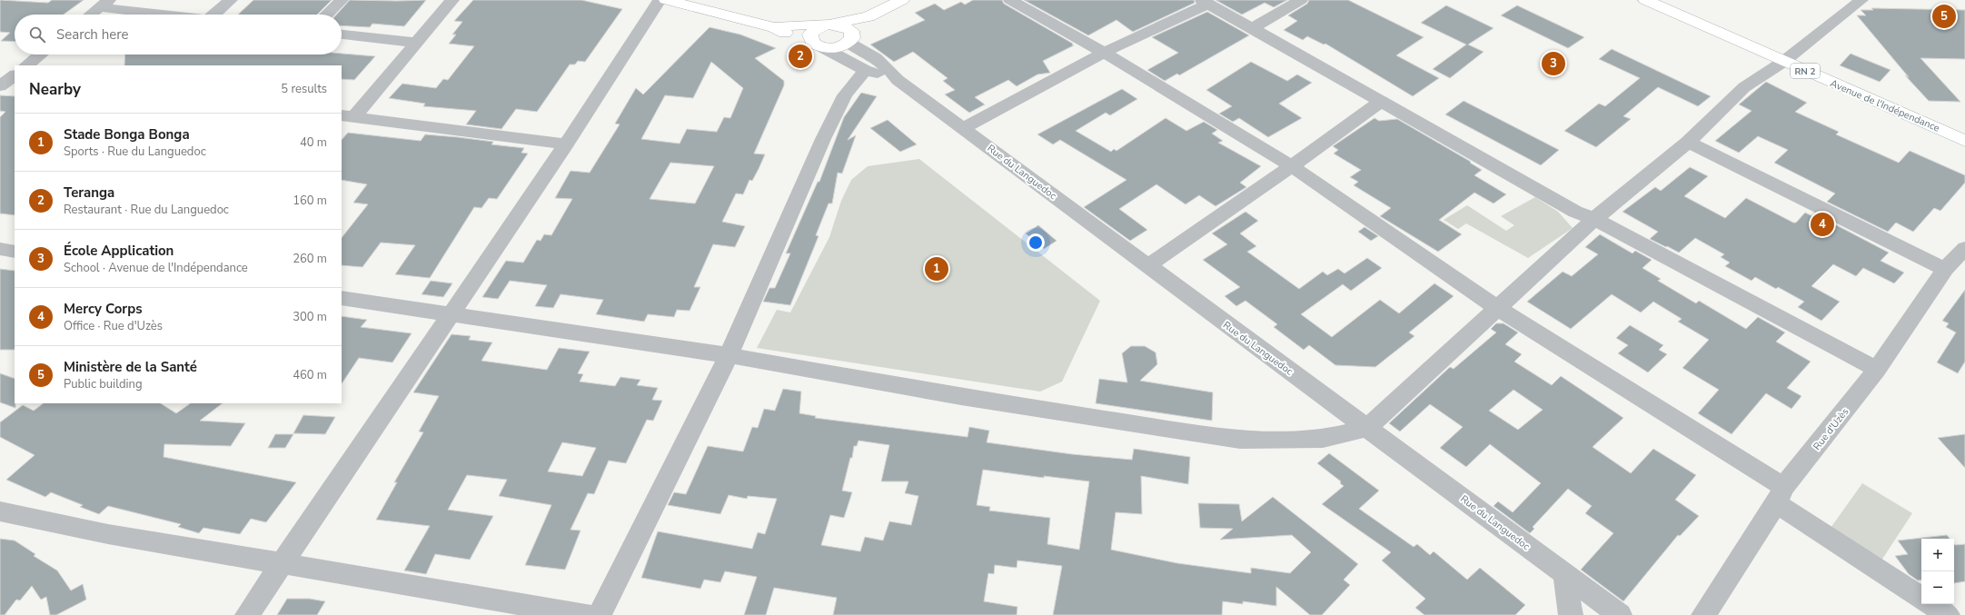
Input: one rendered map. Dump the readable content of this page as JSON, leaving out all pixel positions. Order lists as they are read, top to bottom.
{
  "streets": {
    "main road": ["RN 2", "Avenue de l'Indépendance"],
    "street": ["Rue du Languedoc", "Rue d'Uzès"]
  },
  "page": {
    "pins": [
      "5",
      "2",
      "3",
      "4",
      "1"
    ],
    "search": "Search here",
    "heading": ["Nearby", "5 results"],
    "list": [
      {
        "mark": "1",
        "name": "Stade Bonga Bonga",
        "note": "Sports · Rue du Languedoc",
        "value": "40 m"
      },
      {
        "mark": "2",
        "name": "Teranga",
        "note": "Restaurant · Rue du Languedoc",
        "value": "160 m"
      },
      {
        "mark": "3",
        "name": "École Application",
        "note": "School · Avenue de l'Indépendance",
        "value": "260 m"
      },
      {
        "mark": "4",
        "name": "Mercy Corps",
        "note": "Office · Rue d'Uzès",
        "value": "300 m"
      },
      {
        "mark": "5",
        "name": "Ministère de la Santé",
        "note": "Public building",
        "value": "460 m"
      }
    ],
    "map_buttons": ["+", "−"]
  }
}
